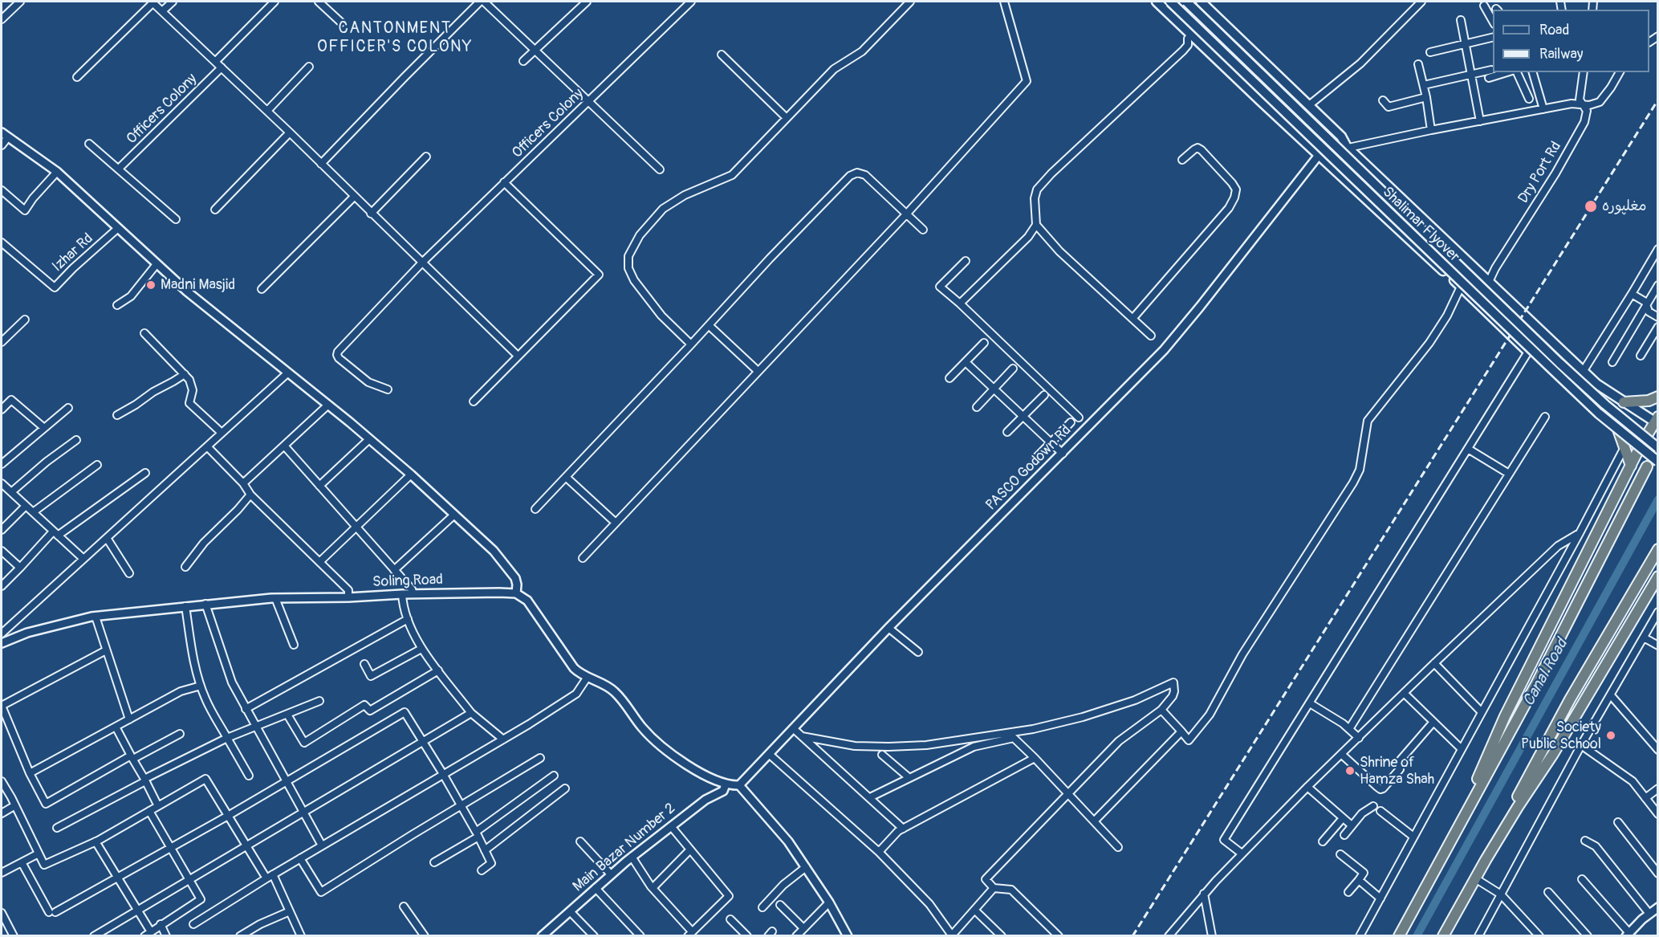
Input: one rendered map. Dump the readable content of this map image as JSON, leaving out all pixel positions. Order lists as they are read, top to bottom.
{
  "streets": {
    "main road": ["Shalimar Flyover"],
    "street": [
      "Officers Colony",
      "Dry Port Rd",
      "Izhar Rd",
      "PASCO Godown Rd",
      "Soling Road",
      "Main Bazar Number 2"
    ]
  },
  "districts": ["CANTONMENT OFFICER'S COLONY"],
  "water": ["Canal Road"],
  "places": [
    "مغلپورہ",
    "Madni Masjid",
    "Society Public School",
    "Shrine of Hamza Shah"
  ],
  "legend": ["Road", "Railway"]
}
